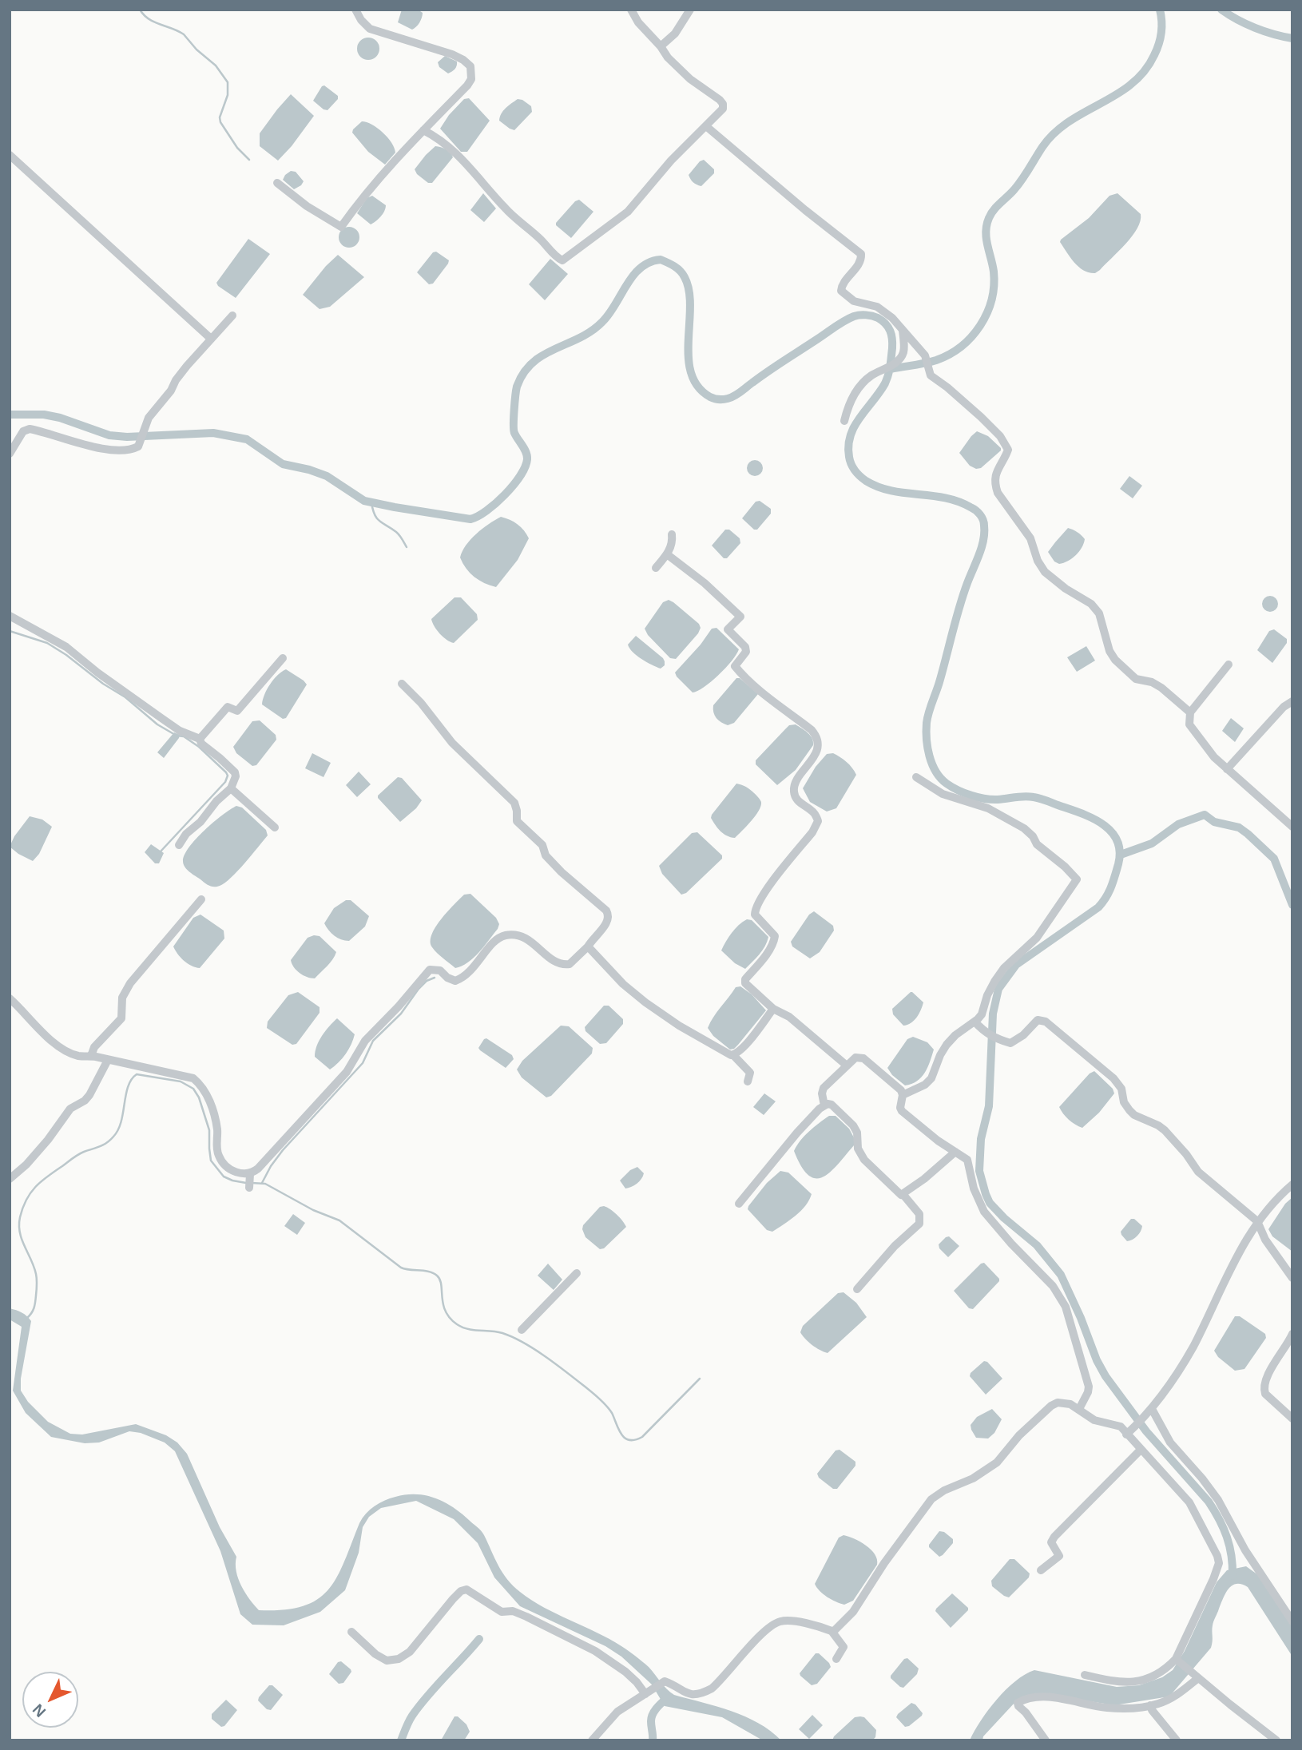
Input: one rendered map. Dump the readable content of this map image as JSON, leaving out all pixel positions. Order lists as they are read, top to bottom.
{
  "north": "bottom left"
}
